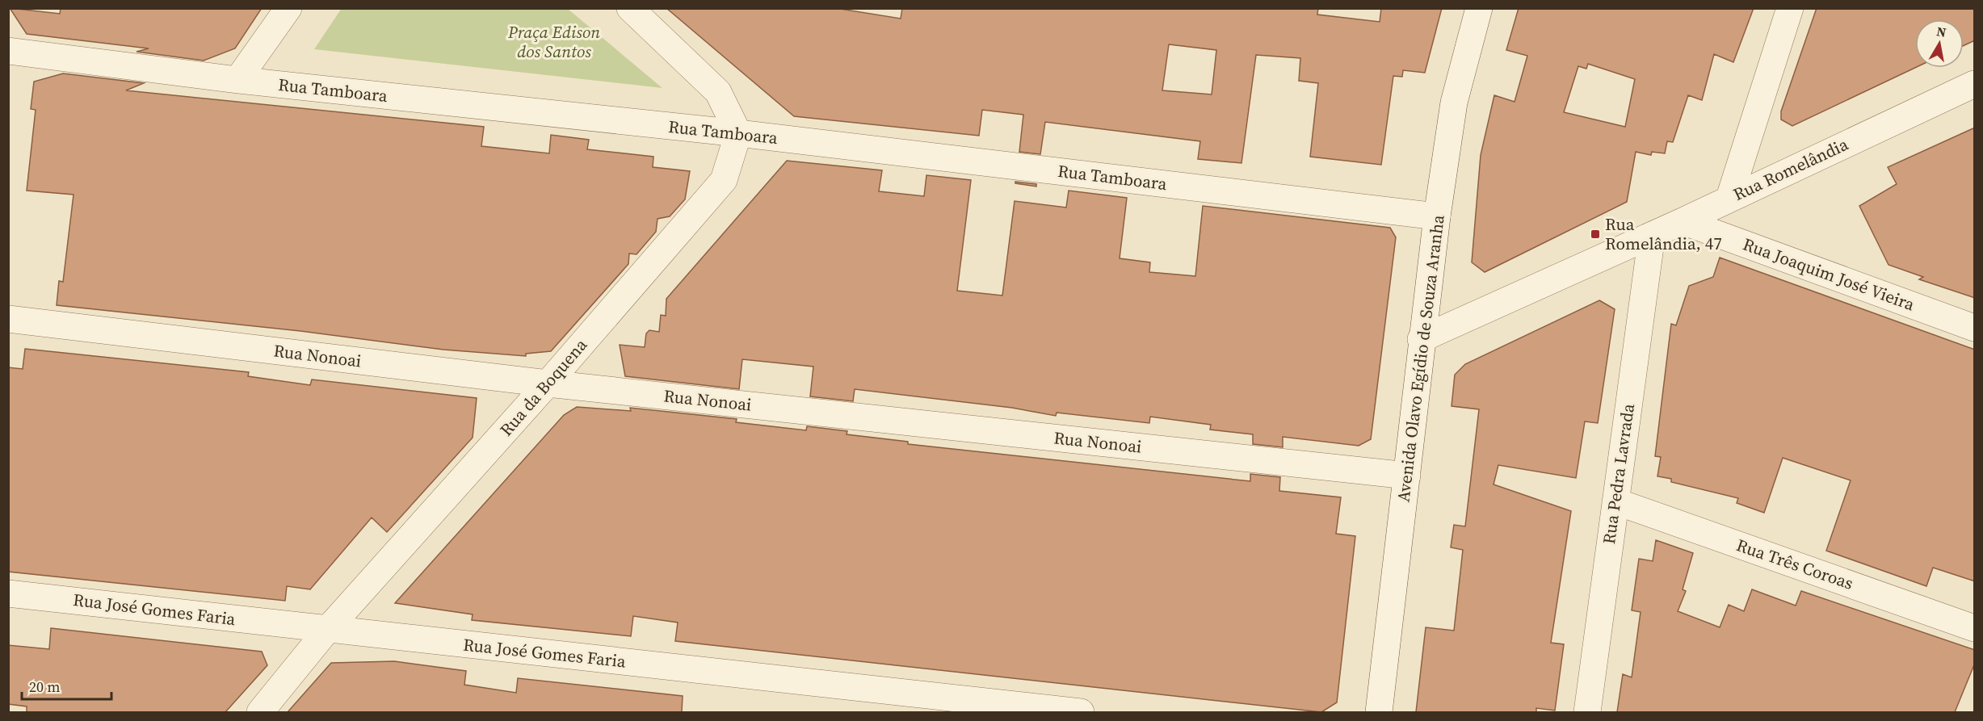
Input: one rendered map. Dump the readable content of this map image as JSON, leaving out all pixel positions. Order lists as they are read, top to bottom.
{
  "streets": {
    "street": [
      "Rua Tamboara",
      "Rua Romelândia",
      "Rua Joaquim José Vieira",
      "Rua Nonoai",
      "Avenida Olavo Egídio de Souza Aranha",
      "Rua da Boquena",
      "Rua Pedra Lavrada",
      "Rua Três Coroas",
      "Rua José Gomes Faria"
    ]
  },
  "crossings": [
    ["Rua Tamboara", "Avenida Olavo Egídio de Souza Aranha"],
    ["Rua Tamboara", "Rua da Boquena"],
    ["Rua Romelândia", "Rua Joaquim José Vieira"],
    ["Rua Romelândia", "Avenida Olavo Egídio de Souza Aranha"],
    ["Rua Romelândia", "Rua Pedra Lavrada"],
    ["Rua Nonoai", "Avenida Olavo Egídio de Souza Aranha"],
    ["Rua Nonoai", "Rua da Boquena"],
    ["Rua da Boquena", "Rua José Gomes Faria"],
    ["Rua Pedra Lavrada", "Rua Três Coroas"]
  ],
  "parks": ["Praça Edison dos Santos"],
  "places": {
    "transit": ["Rua Romelândia, 47"]
  },
  "scale_bar": "20 m",
  "north": "top"
}
